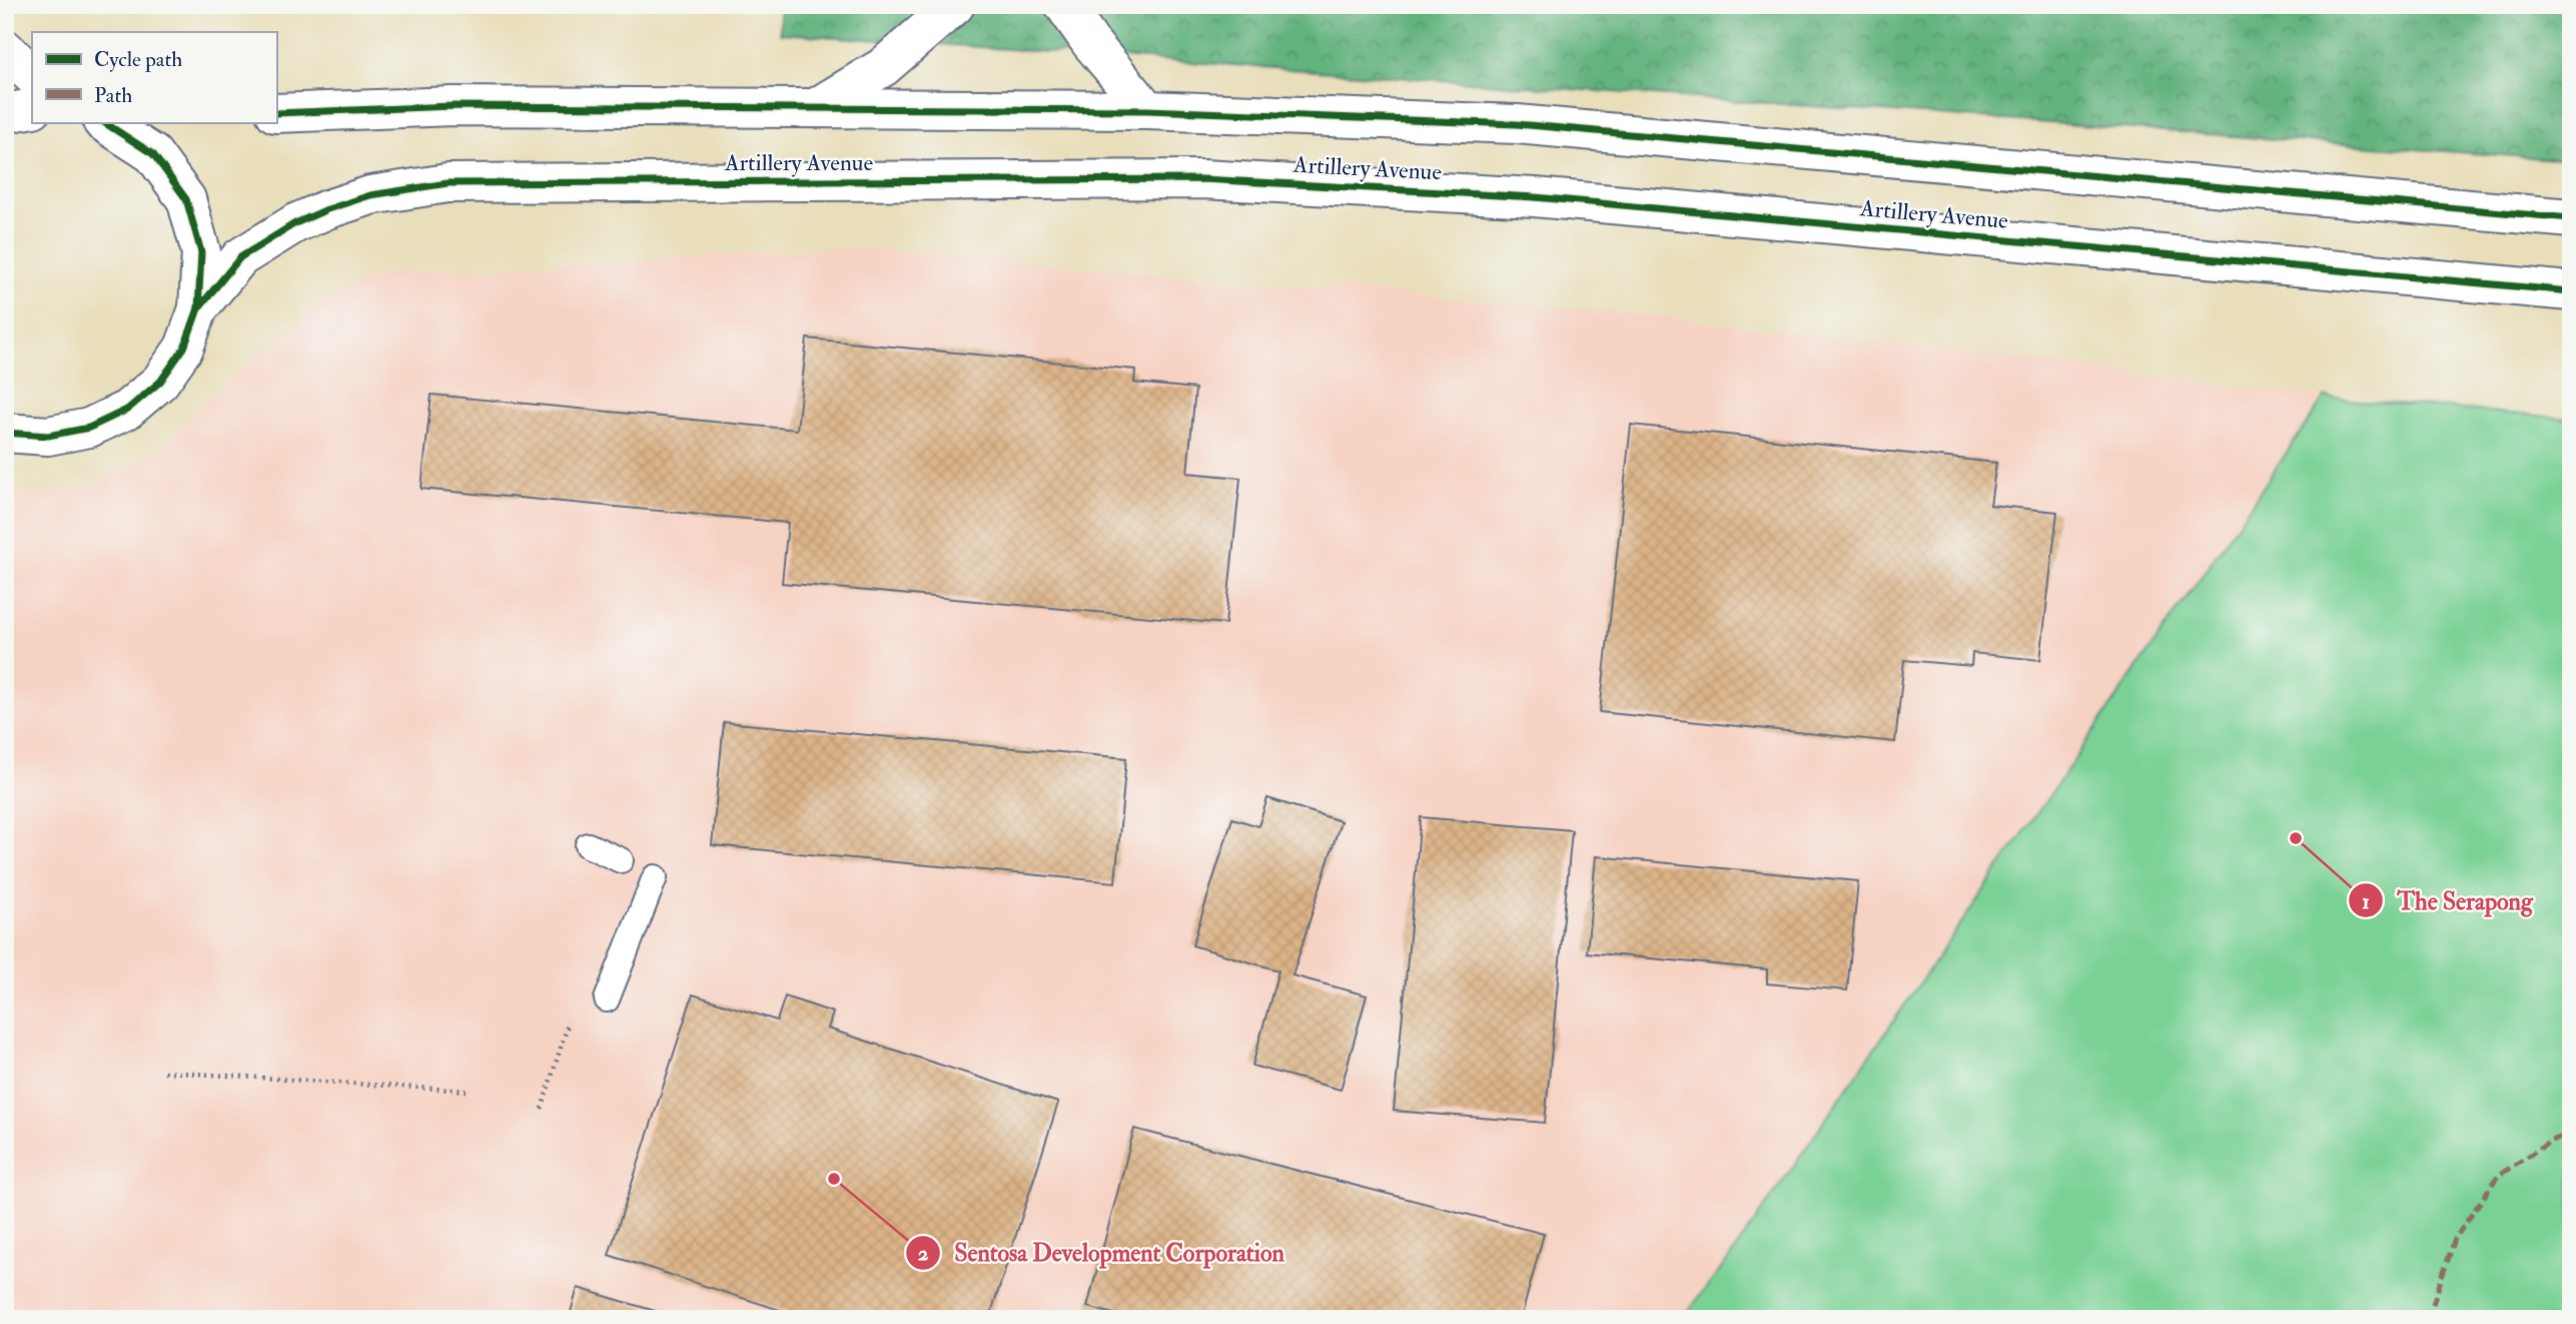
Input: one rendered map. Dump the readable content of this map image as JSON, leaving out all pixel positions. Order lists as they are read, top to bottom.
{
  "streets": {
    "street": ["Artillery Avenue"]
  },
  "places": ["The Serapong", "Sentosa Development Corporation"],
  "legend": ["Cycle path", "Path"]
}
